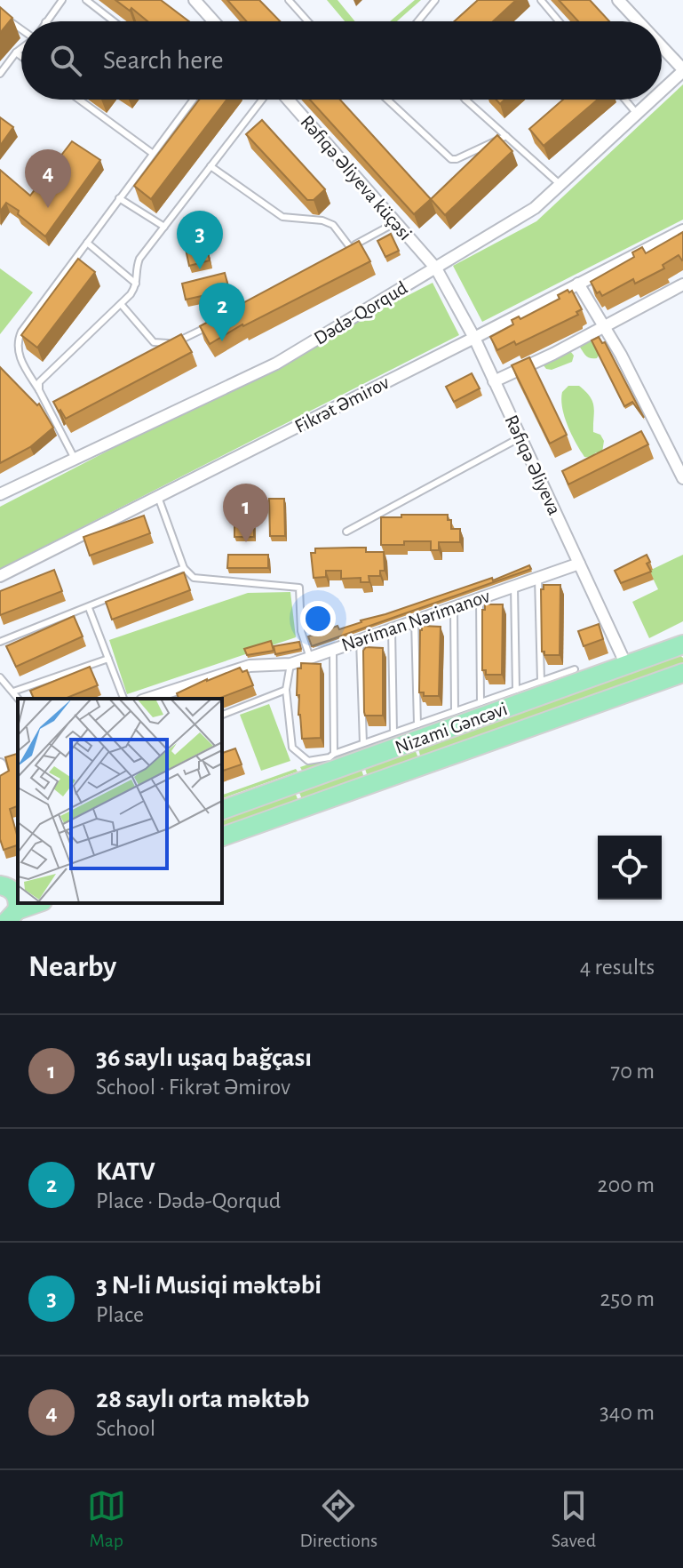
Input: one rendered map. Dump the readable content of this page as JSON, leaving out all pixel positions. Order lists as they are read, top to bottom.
{
  "streets": {
    "main road": ["Nizami Gəncəvi"],
    "street": [
      "Rəfiqə Əliyeva küçəsi",
      "Dədə-Qorqud",
      "Fikrət Əmirov",
      "Rəfiqə Əliyeva",
      "Nəriman Nərimanov"
    ]
  },
  "crossings": [
    ["Rəfiqə Əliyeva küçəsi", "Dədə-Qorqud"],
    ["Rəfiqə Əliyeva küçəsi", "Rəfiqə Əliyeva"],
    ["Dədə-Qorqud", "Rəfiqə Əliyeva"],
    ["Fikrət Əmirov", "Rəfiqə Əliyeva"],
    ["Rəfiqə Əliyeva", "Nəriman Nərimanov"],
    ["Rəfiqə Əliyeva", "Nizami Gəncəvi"]
  ],
  "page": {
    "search": "Search here",
    "pins": [
      "4",
      "3",
      "2",
      "1"
    ],
    "heading": ["Nearby", "4 results"],
    "list": [
      {
        "mark": "1",
        "name": "36 saylı uşaq bağçası",
        "note": "School · Fikrət Əmirov",
        "value": "70 m"
      },
      {
        "mark": "2",
        "name": "KATV",
        "note": "Place · Dədə-Qorqud",
        "value": "200 m"
      },
      {
        "mark": "3",
        "name": "3 N-li Musiqi məktəbi",
        "note": "Place",
        "value": "250 m"
      },
      {
        "mark": "4",
        "name": "28 saylı orta məktəb",
        "note": "School",
        "value": "340 m"
      }
    ],
    "nav": ["Map", "Directions", "Saved"]
  }
}
